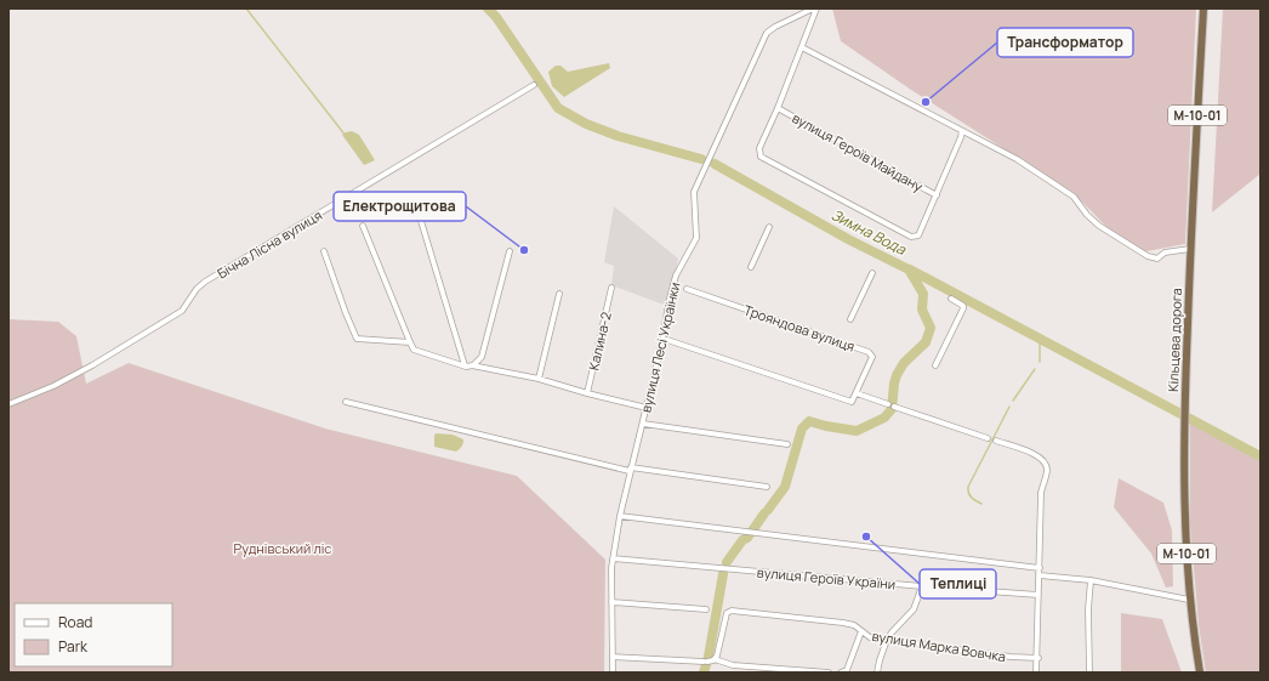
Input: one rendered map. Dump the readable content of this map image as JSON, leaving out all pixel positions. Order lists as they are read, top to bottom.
{
  "streets": {
    "highway": ["М-10-01", "Кільцева дорога"],
    "street": [
      "вулиця Героїв Майдану",
      "Бічна Лісна вулиця",
      "Трояндова вулиця",
      "Калина-2",
      "вулиця Лесі Українки",
      "вулиця Героїв України",
      "вулиця Марка Вовчка"
    ]
  },
  "crossings": [
    ["вулиця Лесі Українки", "вулиця Героїв України"]
  ],
  "water": ["Зимна Вода"],
  "parks": ["Руднівський ліс"],
  "places": ["Трансформатор", "Електрощитова", "Теплиці"],
  "legend": ["Road", "Park"]
}
